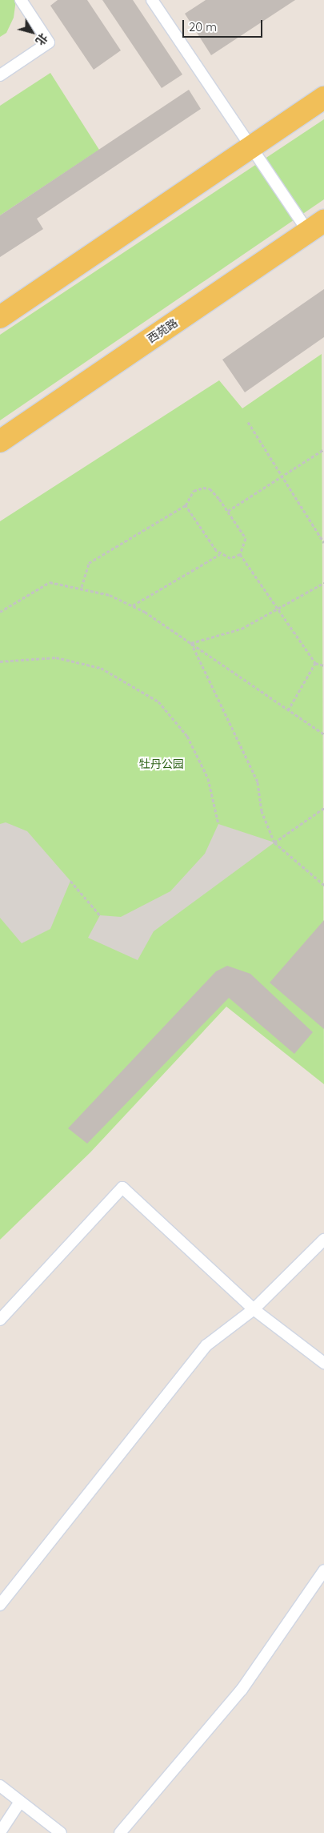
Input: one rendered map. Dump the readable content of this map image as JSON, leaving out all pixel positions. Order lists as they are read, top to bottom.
{
  "streets": {
    "main road": ["西苑路"]
  },
  "parks": ["牡丹公园"],
  "scale_bar": "20 m",
  "north": "bottom right"
}
